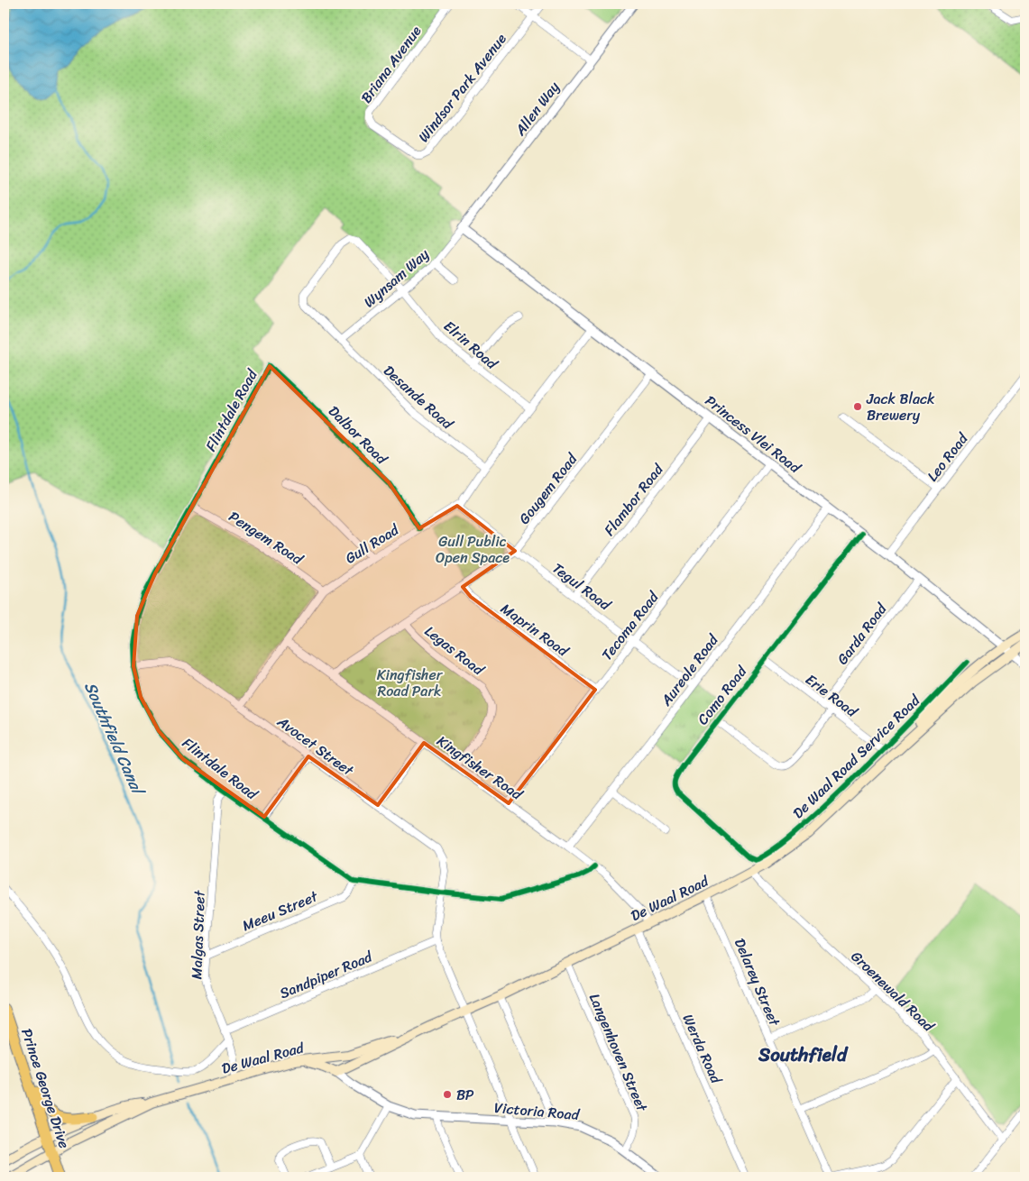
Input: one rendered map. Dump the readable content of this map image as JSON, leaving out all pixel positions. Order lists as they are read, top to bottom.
{
  "streets": {
    "main road": ["De Waal Road", "Prince George Drive", "Victoria Road"],
    "street": [
      "Briana Avenue",
      "Windsor Park Avenue",
      "Allen Way",
      "Wynsam Way",
      "Elrin Road",
      "Desande Road",
      "Flintdale Road",
      "Princess Vlei Road",
      "Dalbor Road",
      "Leo Road",
      "Gougem Road",
      "Flambor Road",
      "Pengem Road",
      "Gull Road",
      "Tegul Road",
      "Tecoma Road",
      "Maprin Road",
      "Garda Road",
      "Legas Road",
      "Aureole Road",
      "Como Road",
      "Erie Road",
      "Avocet Street",
      "De Waal Road Service Road",
      "Kingfisher Road",
      "Meeu Street",
      "Malgas Street",
      "Sandpiper Road",
      "Delarey Street",
      "Groenewald Road",
      "Werda Road",
      "Langenhoven Street"
    ]
  },
  "crossings": [
    ["Briana Avenue", "Windsor Park Avenue"],
    ["Allen Way", "Wynsam Way"],
    ["Allen Way", "Princess Vlei Road"],
    ["Wynsam Way", "Elrin Road"],
    ["Wynsam Way", "Desande Road"],
    ["Wynsam Way", "Princess Vlei Road"],
    ["Elrin Road", "Desande Road"],
    ["Elrin Road", "Gull Road"],
    ["Desande Road", "Gull Road"],
    ["Flintdale Road", "Dalbor Road"],
    ["Flintdale Road", "Pengem Road"],
    ["Flintdale Road", "Avocet Street"],
    ["Flintdale Road", "Kingfisher Road"],
    ["Flintdale Road", "Meeu Street"],
    ["Flintdale Road", "Malgas Street"],
    ["Princess Vlei Road", "Leo Road"],
    ["Princess Vlei Road", "Gougem Road"],
    ["Princess Vlei Road", "Flambor Road"],
    ["Princess Vlei Road", "Gull Road"],
    ["Princess Vlei Road", "Tecoma Road"],
    ["Princess Vlei Road", "Garda Road"],
    ["Princess Vlei Road", "Aureole Road"],
    ["Princess Vlei Road", "Como Road"],
    ["Princess Vlei Road", "De Waal Road"],
    ["Dalbor Road", "Gull Road"],
    ["Gougem Road", "Tegul Road"],
    ["Gougem Road", "Maprin Road"],
    ["Gougem Road", "Legas Road"],
    ["Gougem Road", "Kingfisher Road"],
    ["Flambor Road", "Tegul Road"],
    ["Pengem Road", "Gull Road"],
    ["Gull Road", "Tegul Road"],
    ["Gull Road", "Avocet Street"],
    ["Gull Road", "Kingfisher Road"],
    ["Tegul Road", "Tecoma Road"],
    ["Tegul Road", "Aureole Road"],
    ["Tecoma Road", "Maprin Road"],
    ["Tecoma Road", "Kingfisher Road"],
    ["Garda Road", "Erie Road"],
    ["Legas Road", "Kingfisher Road"],
    ["Aureole Road", "Kingfisher Road"],
    ["Como Road", "Erie Road"],
    ["Como Road", "De Waal Road Service Road"],
    ["Erie Road", "De Waal Road Service Road"],
    ["Avocet Street", "Sandpiper Road"],
    ["Kingfisher Road", "De Waal Road"],
    ["De Waal Road", "Malgas Street"],
    ["De Waal Road", "Delarey Street"],
    ["De Waal Road", "Groenewald Road"],
    ["De Waal Road", "Werda Road"],
    ["De Waal Road", "Langenhoven Street"],
    ["De Waal Road", "Prince George Drive"],
    ["De Waal Road", "Victoria Road"],
    ["Meeu Street", "Malgas Street"],
    ["Malgas Street", "Sandpiper Road"],
    ["Langenhoven Street", "Victoria Road"]
  ],
  "districts": ["Southfield"],
  "water": ["Southfield Canal"],
  "parks": ["Gull Public Open Space", "Kingfisher Road Park"],
  "places": ["Jack Black Brewery", "BP"]
}
